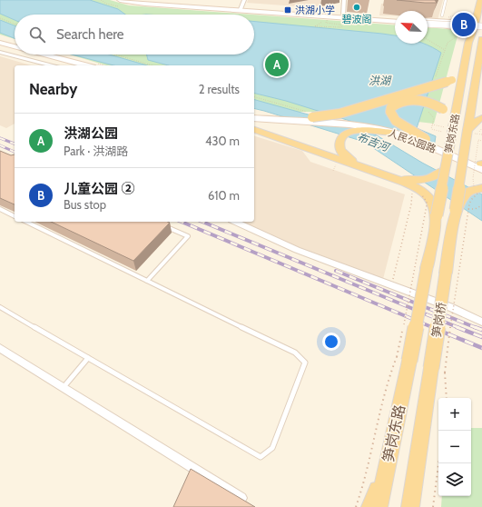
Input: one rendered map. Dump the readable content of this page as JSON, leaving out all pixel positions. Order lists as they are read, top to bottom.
{
  "streets": {
    "main road": ["笋岗东路", "笋岗桥"],
    "street": ["人民公园路"]
  },
  "crossings": [
    ["笋岗东路", "笋岗桥"]
  ],
  "water": ["洪湖", "布吉河"],
  "places": {
    "other": ["碧波阁"],
    "transit": ["洪湖小学"]
  },
  "north": "top left",
  "page": {
    "pins": ["B", "A"],
    "search": "Search here",
    "heading": ["Nearby", "2 results"],
    "list": [
      {
        "mark": "A",
        "name": "洪湖公园",
        "note": "Park · 洪湖路",
        "value": "430 m"
      },
      {
        "mark": "B",
        "name": "儿童公园 ②",
        "note": "Bus stop",
        "value": "610 m"
      }
    ],
    "map_buttons": ["+", "−"]
  }
}
